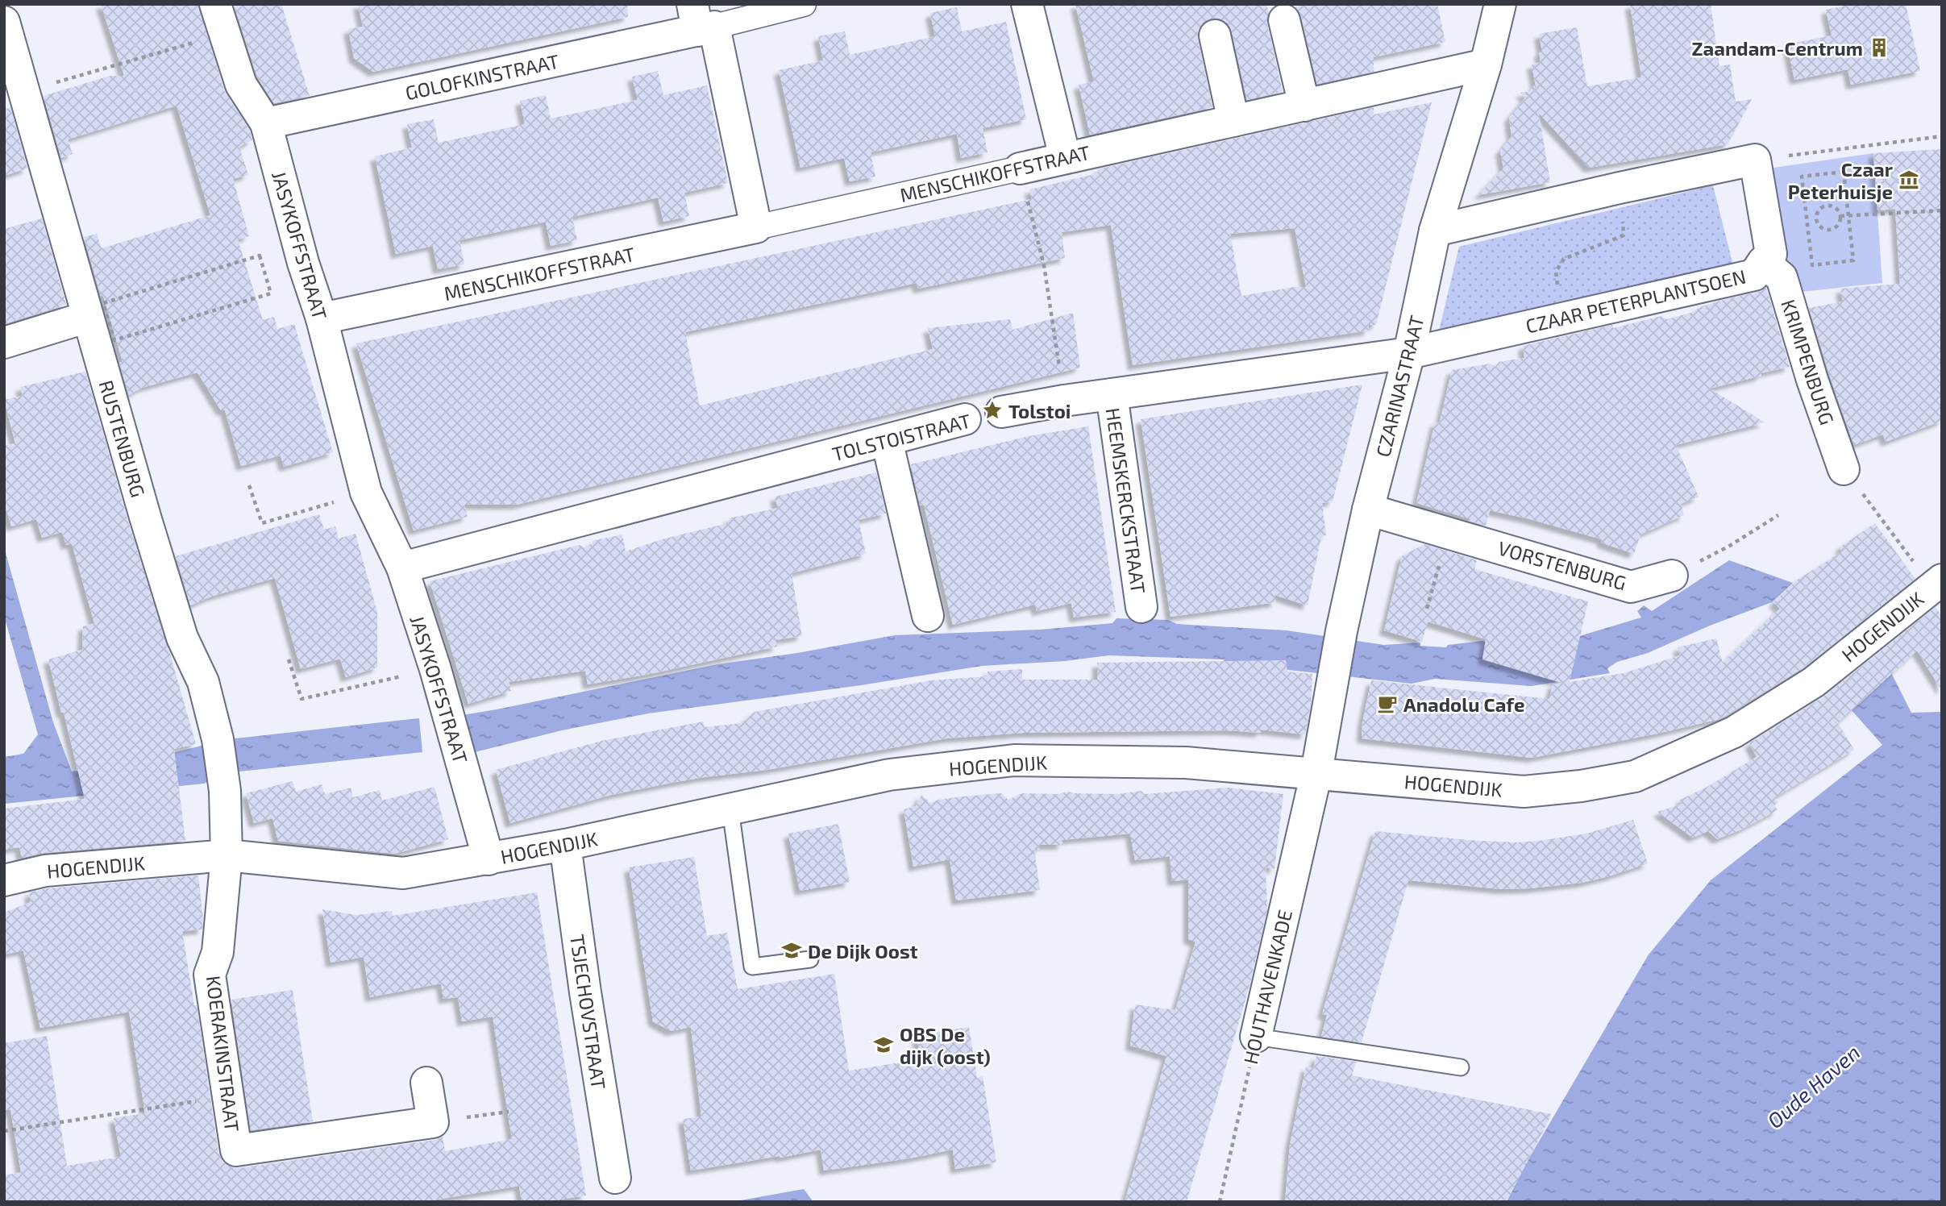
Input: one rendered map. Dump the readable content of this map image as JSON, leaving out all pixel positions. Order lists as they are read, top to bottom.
{
  "streets": {
    "street": [
      "GOLOFKINSTRAAT",
      "MENSCHIKOFFSTRAAT",
      "JASYKOFFSTRAAT",
      "CZAAR PETERPLANTSOEN",
      "KRIMPENBURG",
      "CZARINASTRAAT",
      "TOLSTOISTRAAT",
      "RUSTENBURG",
      "HEEMSKERCKSTRAAT",
      "VORSTENBURG",
      "HOGENDIJK",
      "HOUTHAVENKADE",
      "TSJECHOVSTRAAT",
      "KOERAKINSTRAAT"
    ]
  },
  "crossings": [
    ["GOLOFKINSTRAAT", "JASYKOFFSTRAAT"],
    ["MENSCHIKOFFSTRAAT", "JASYKOFFSTRAAT"],
    ["MENSCHIKOFFSTRAAT", "CZARINASTRAAT"],
    ["JASYKOFFSTRAAT", "TOLSTOISTRAAT"],
    ["JASYKOFFSTRAAT", "HOGENDIJK"],
    ["CZAAR PETERPLANTSOEN", "KRIMPENBURG"],
    ["CZAAR PETERPLANTSOEN", "CZARINASTRAAT"],
    ["CZAAR PETERPLANTSOEN", "TOLSTOISTRAAT"],
    ["CZARINASTRAAT", "TOLSTOISTRAAT"],
    ["CZARINASTRAAT", "VORSTENBURG"],
    ["CZARINASTRAAT", "HOGENDIJK"],
    ["CZARINASTRAAT", "HOUTHAVENKADE"],
    ["TOLSTOISTRAAT", "HEEMSKERCKSTRAAT"],
    ["RUSTENBURG", "HOGENDIJK"],
    ["RUSTENBURG", "KOERAKINSTRAAT"],
    ["HOGENDIJK", "HOUTHAVENKADE"],
    ["HOGENDIJK", "TSJECHOVSTRAAT"],
    ["HOGENDIJK", "KOERAKINSTRAAT"]
  ],
  "water": ["Oude Haven"],
  "places": {
    "building": ["Zaandam-Centrum"],
    "museum": ["Czaar Peterhuisje"],
    "place": ["Tolstoi"],
    "cafe": ["Anadolu Cafe"],
    "school or university": ["De Dijk Oost", "OBS De dijk (oost)"]
  }
}
